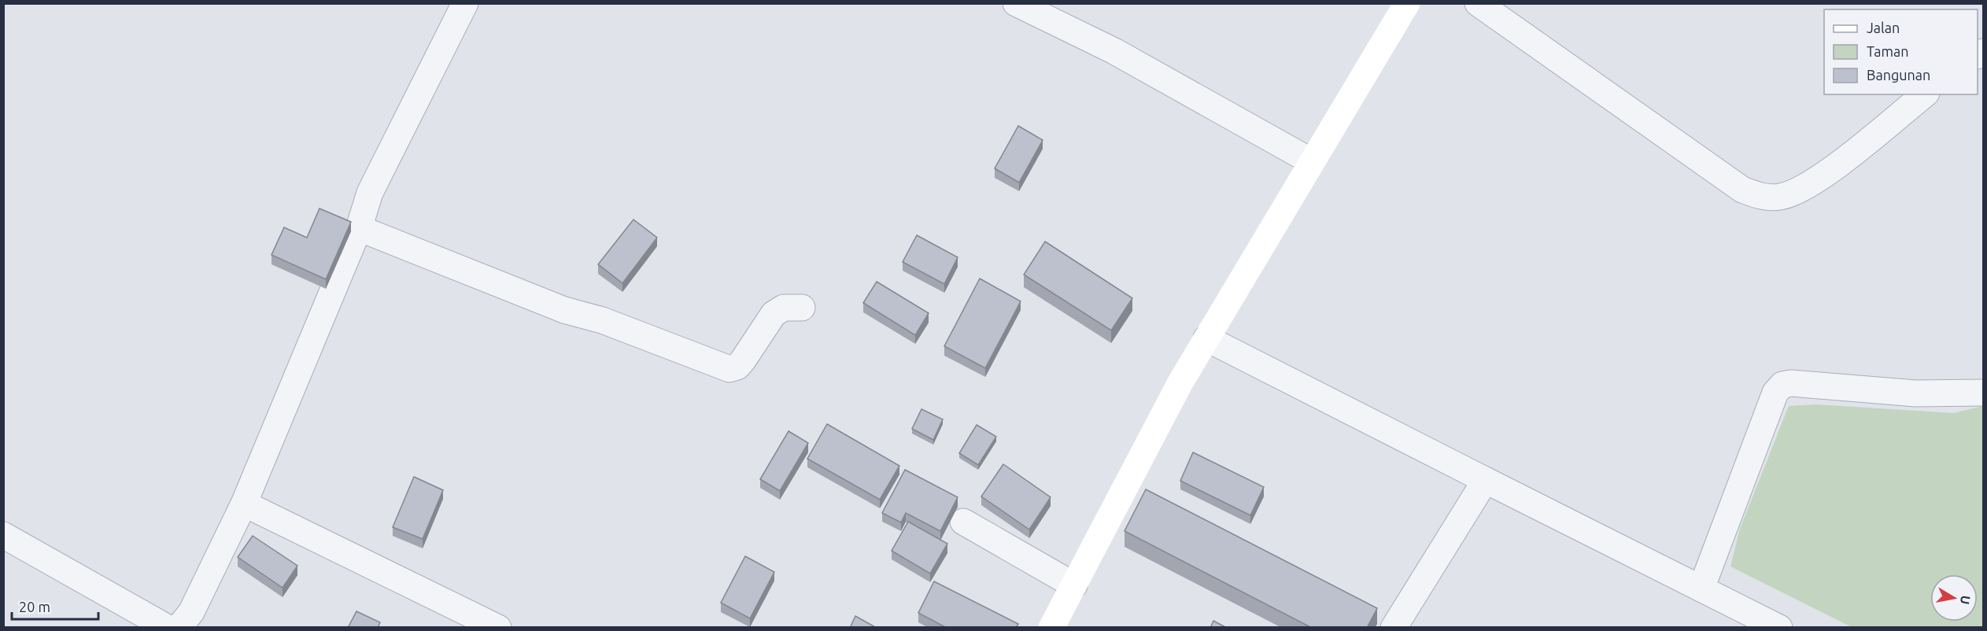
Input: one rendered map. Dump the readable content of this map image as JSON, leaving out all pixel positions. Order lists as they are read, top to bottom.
{
  "legend": ["Jalan", "Taman", "Bangunan"],
  "scale_bar": "20 m",
  "north": "right"
}
